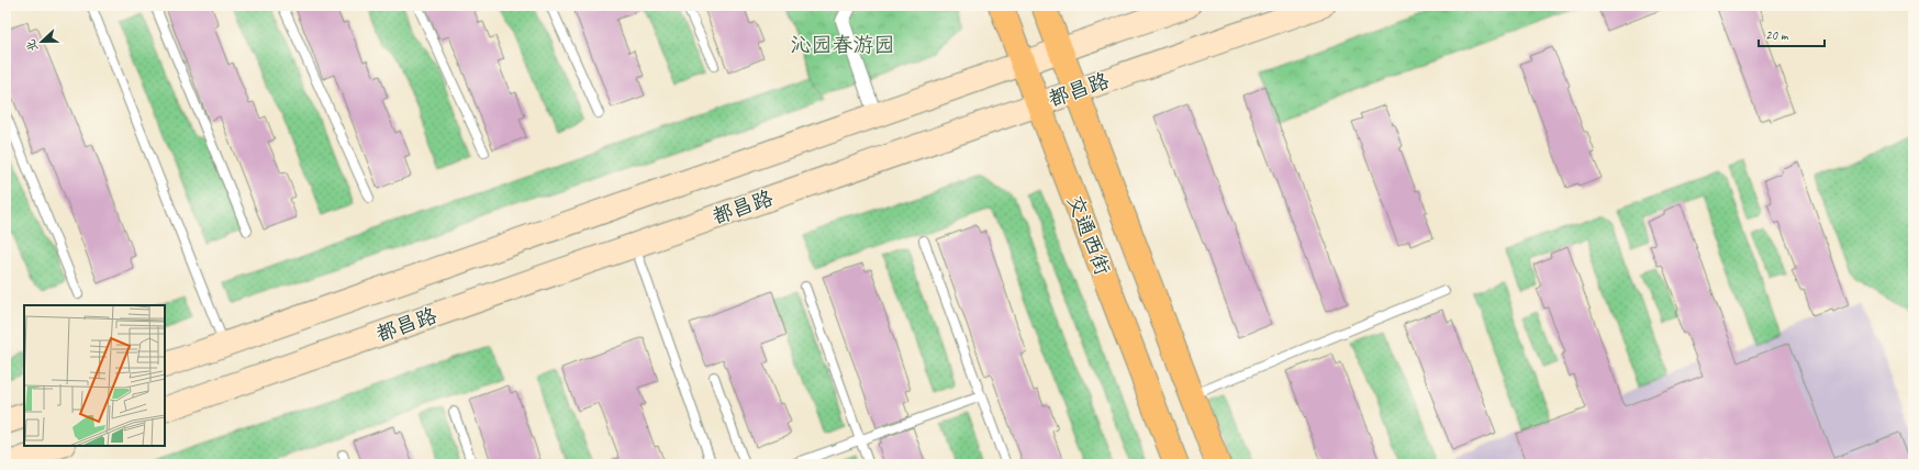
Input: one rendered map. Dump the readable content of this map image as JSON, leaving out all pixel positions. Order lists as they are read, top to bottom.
{
  "streets": {
    "main road": ["都昌路", "交通西街"]
  },
  "crossings": [
    ["都昌路", "交通西街"]
  ],
  "parks": ["沁园春游园"],
  "scale_bar": "20 m",
  "north": "left"
}
